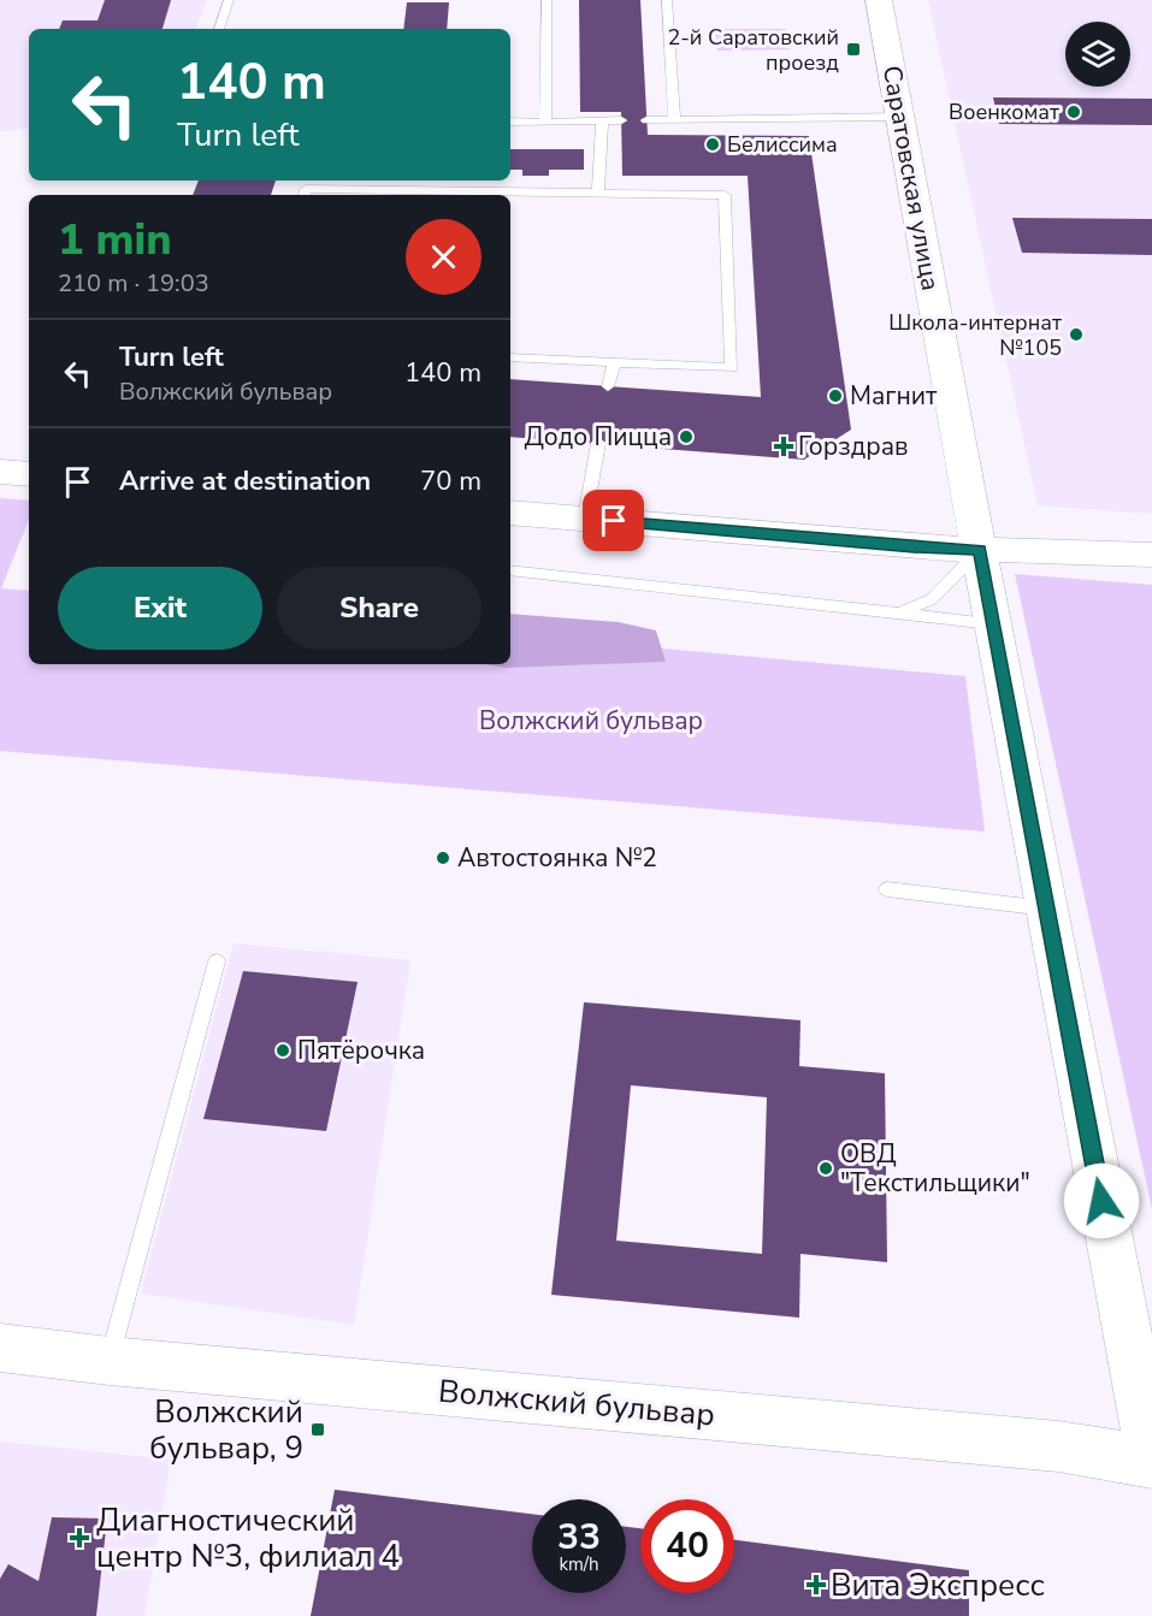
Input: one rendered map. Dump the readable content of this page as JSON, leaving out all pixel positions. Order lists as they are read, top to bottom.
{
  "streets": {
    "street": ["Саратовская улица", "Волжский бульвар"]
  },
  "crossings": [
    ["Саратовская улица", "Волжский бульвар"]
  ],
  "parks": ["Волжский бульвар"],
  "places": {
    "transit": ["2-й Саратовский проезд", "Волжский бульвар, 9"],
    "other": [
      "Военкомат",
      "Белиссима",
      "Школа-интернат №105",
      "Магнит",
      "Додо Пицца",
      "Автостоянка №2",
      "Пятёрочка",
      "ОВД \"Текстильщики\""
    ],
    "health": ["Горздрав", "Диагностический центр №3, филиал 4", "Вита Экспресс"]
  },
  "page": {
    "turn": ["140 m", "Turn left"],
    "heading": ["1 min", "210 m · 19:03"],
    "list": [
      {
        "name": "Turn left",
        "note": "Волжский бульвар",
        "value": "140 m"
      },
      {
        "name": "Arrive at destination",
        "value": "70 m"
      }
    ],
    "buttons": ["Exit", "Share"],
    "speed": "33 km/h",
    "limit": "40"
  }
}
